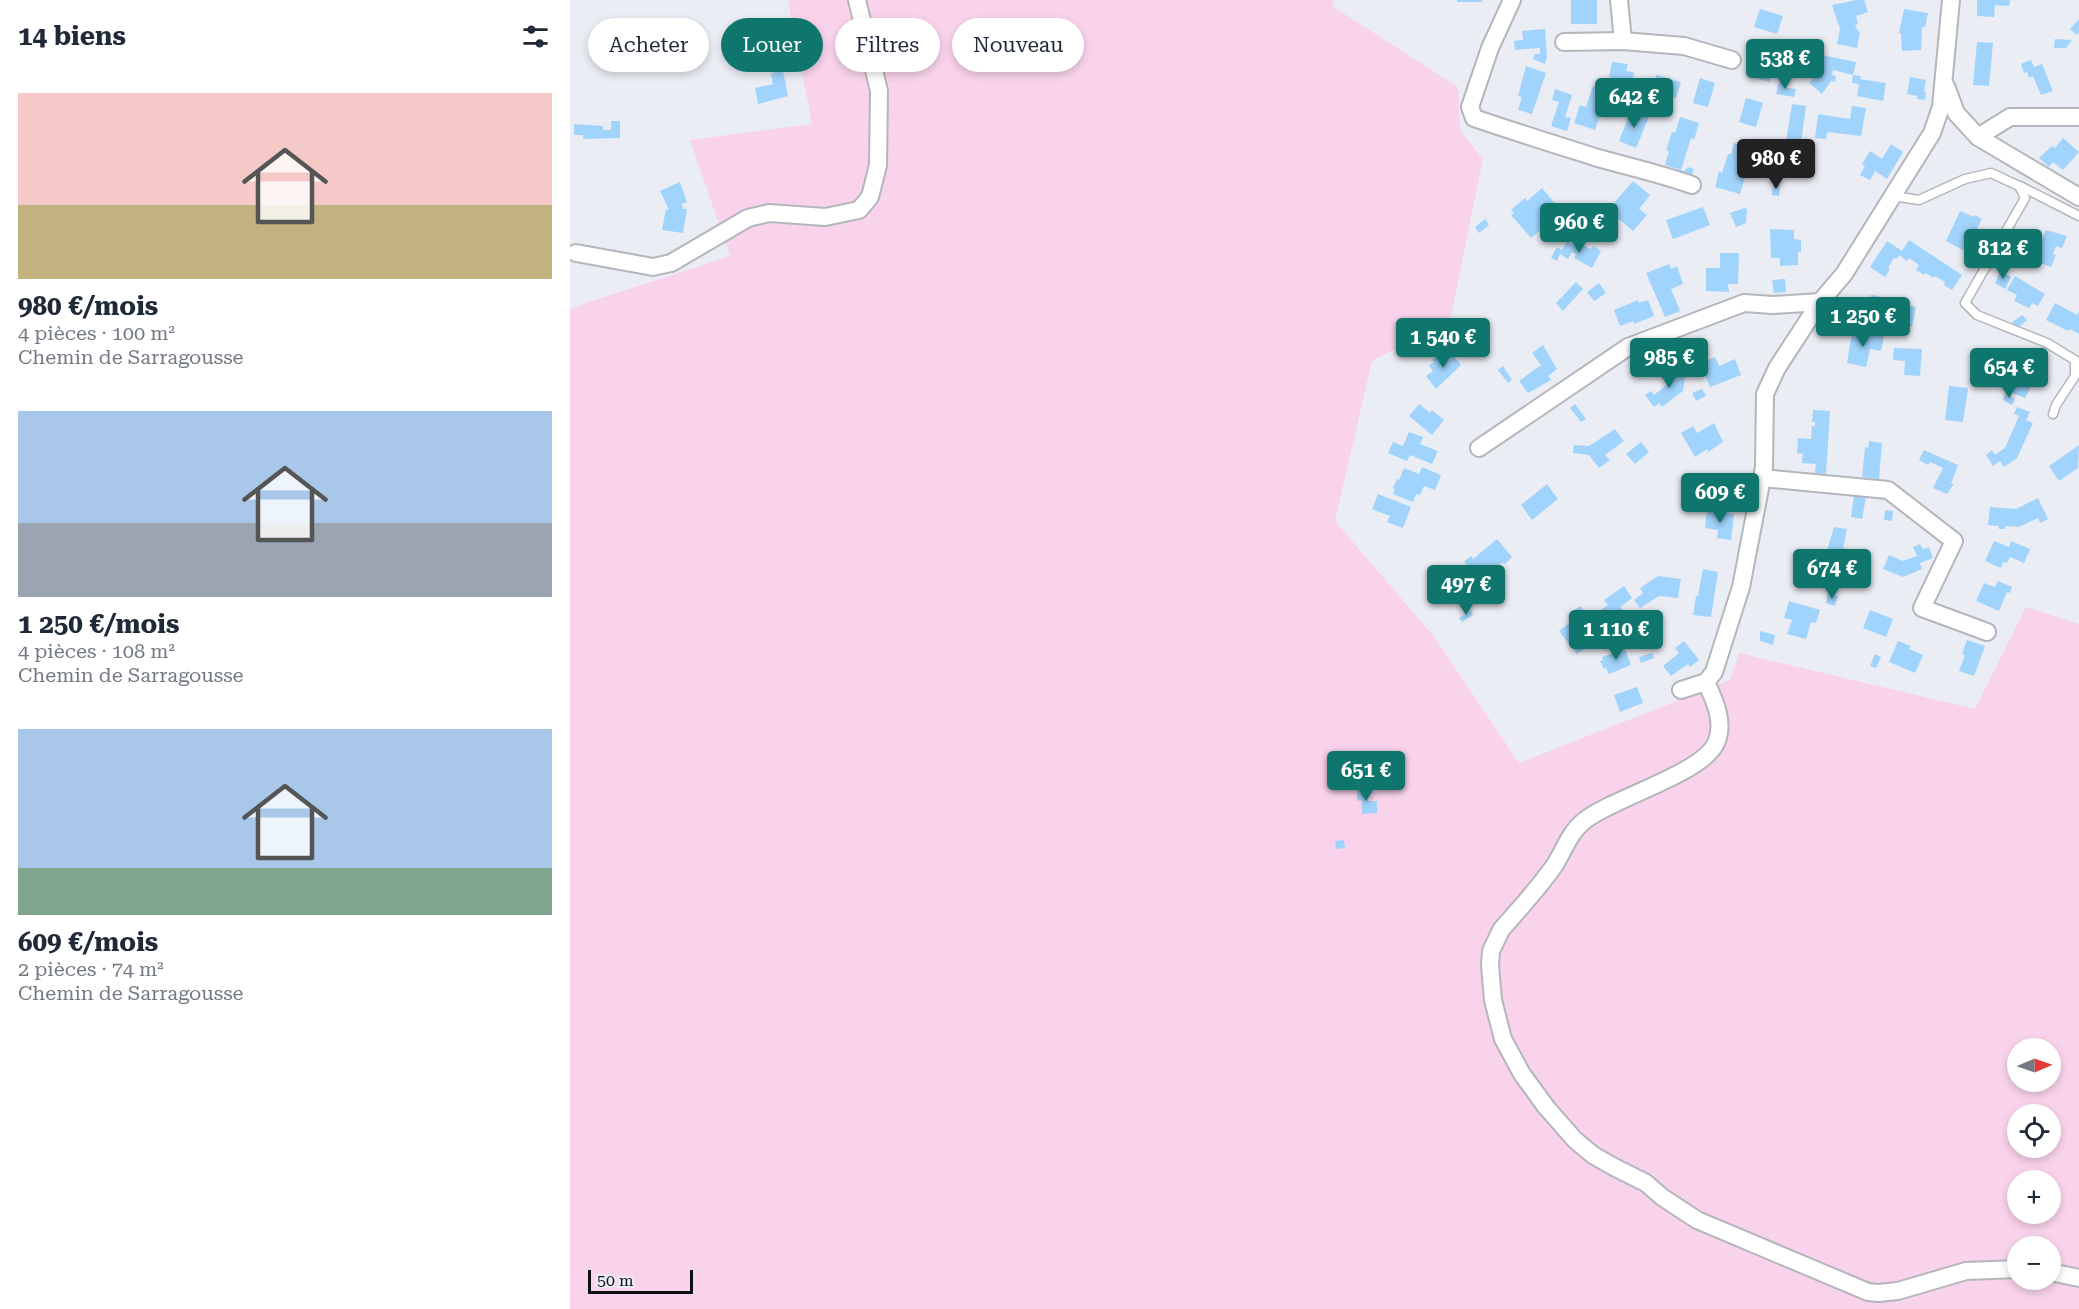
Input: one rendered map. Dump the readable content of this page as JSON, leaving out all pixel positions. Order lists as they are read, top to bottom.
{
  "scale_bar": "50 m",
  "north": "right",
  "page": {
    "heading": "14 biens",
    "chip": [
      "Acheter",
      "Louer",
      "Filtres",
      "Nouveau"
    ],
    "price": [
      "538 €",
      "642 €",
      "980 €",
      "960 €",
      "812 €",
      "1 250 €",
      "1 540 €",
      "985 €",
      "654 €",
      "609 €",
      "674 €",
      "497 €",
      "1 110 €",
      "651 €"
    ],
    "list": [
      {
        "name": "980 €/mois",
        "note": "4 pièces · 100 m² · Chemin de Sarragousse"
      },
      {
        "name": "1 250 €/mois",
        "note": "4 pièces · 108 m² · Chemin de Sarragousse"
      },
      {
        "name": "609 €/mois",
        "note": "2 pièces · 74 m² · Chemin de Sarragousse"
      }
    ],
    "map_buttons": ["+", "−"],
    "scale": "50 m"
  }
}
